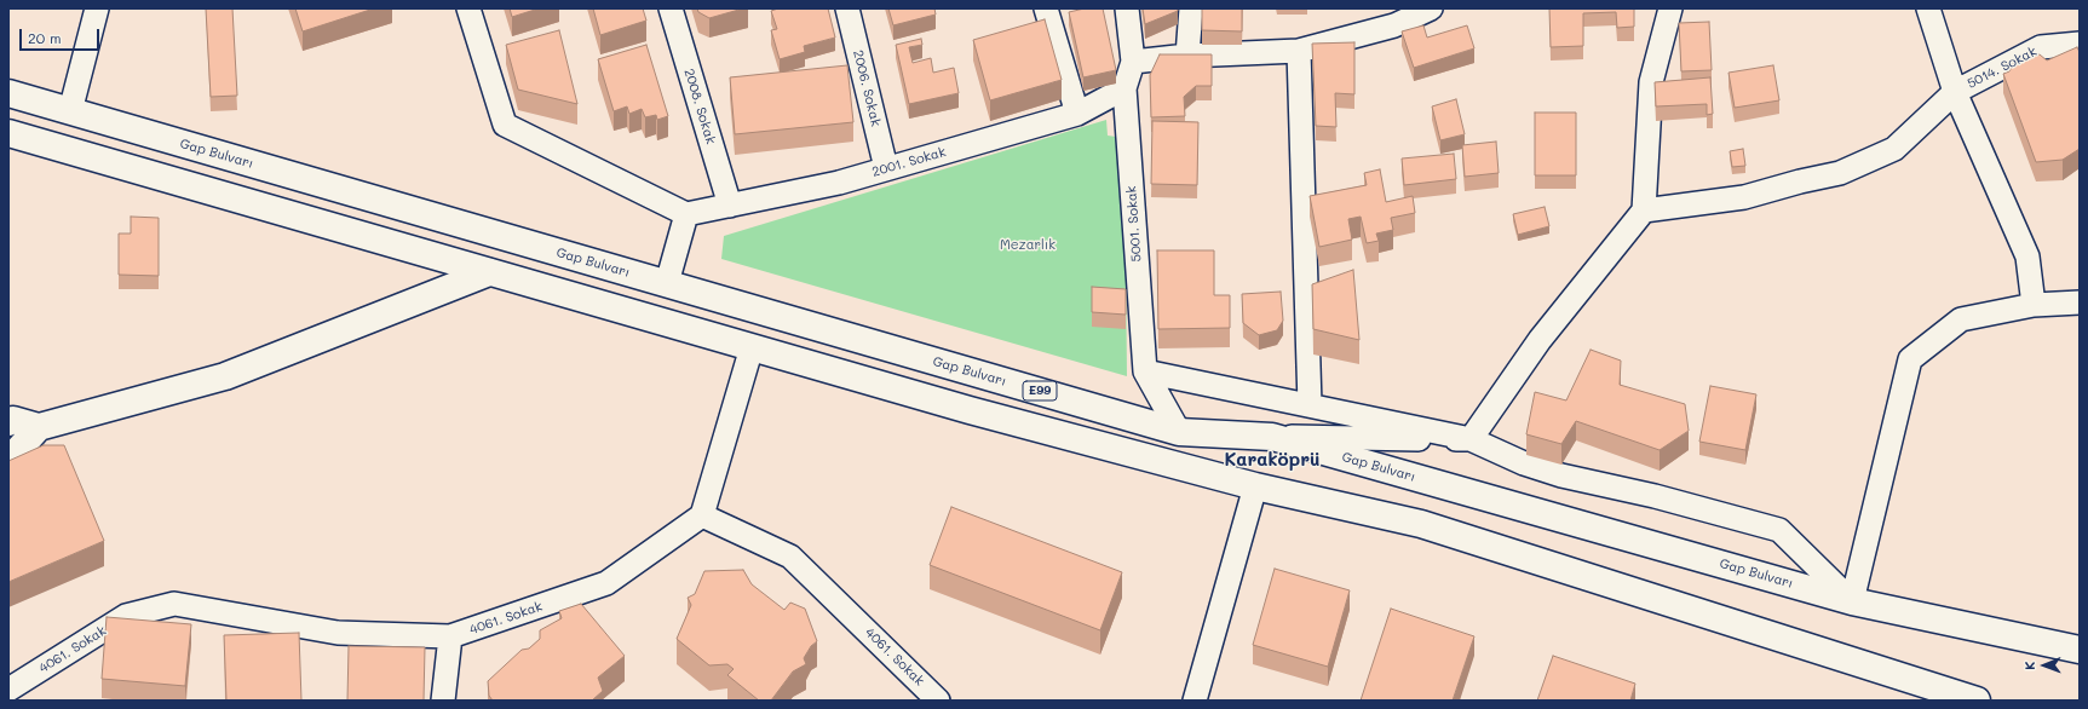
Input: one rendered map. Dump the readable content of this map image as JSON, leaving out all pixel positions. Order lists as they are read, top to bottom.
{
  "streets": {
    "main road": ["Gap Bulvarı", "E99"],
    "street": [
      "5014. Sokak",
      "2006. Sokak",
      "2008. Sokak",
      "2001. Sokak",
      "5001. Sokak",
      "4061. Sokak"
    ]
  },
  "crossings": [
    ["2006. Sokak", "2001. Sokak"],
    ["2008. Sokak", "2001. Sokak"],
    ["Gap Bulvarı", "5001. Sokak"],
    ["2001. Sokak", "5001. Sokak"]
  ],
  "districts": ["Karaköprü"],
  "parks": ["Mezarlık"],
  "scale_bar": "20 m",
  "north": "left"
}
